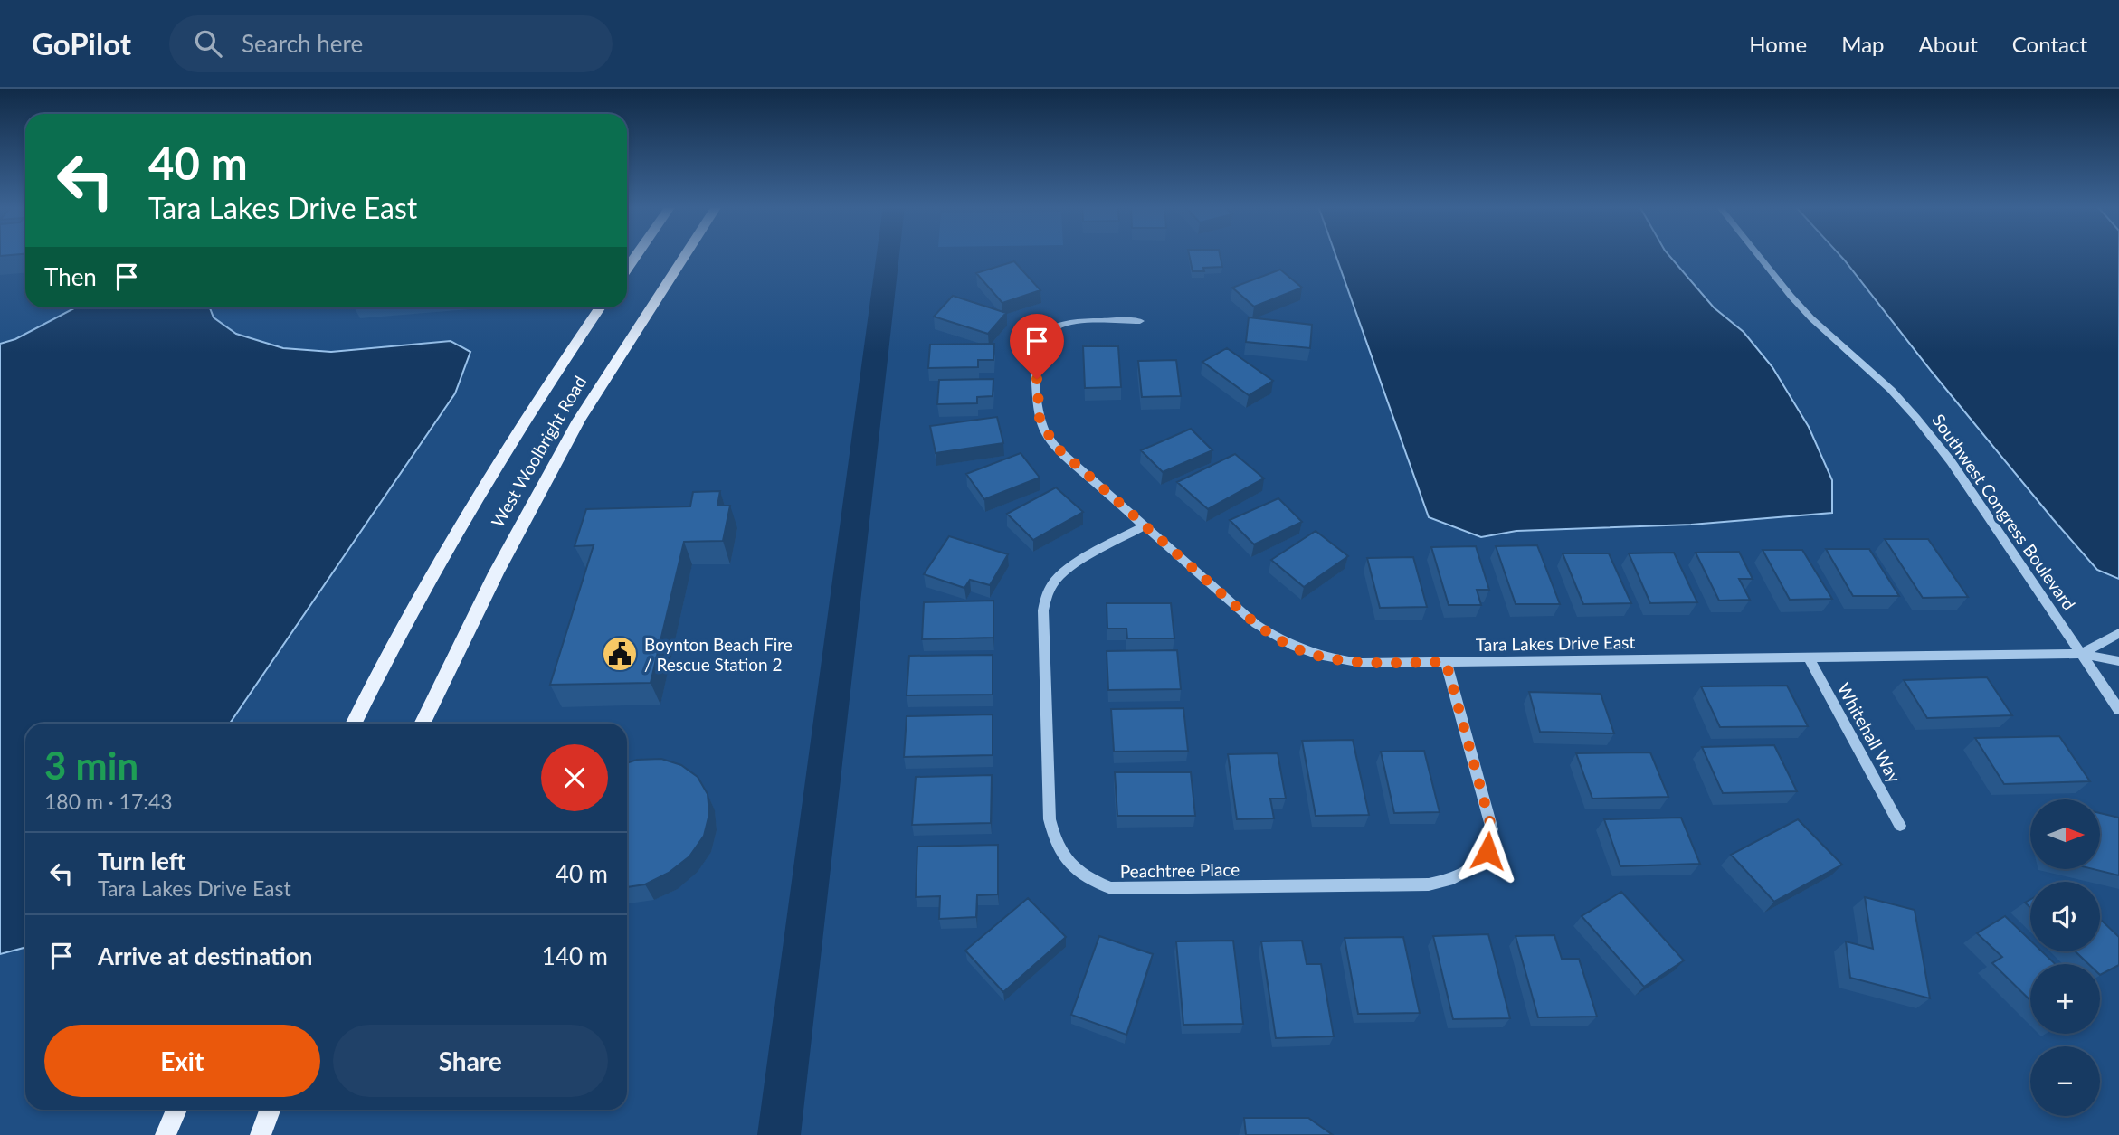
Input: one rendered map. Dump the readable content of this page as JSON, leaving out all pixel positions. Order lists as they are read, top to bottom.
{
  "streets": {
    "main road": ["West Woolbright Road"],
    "street": [
      "Southwest Congress Boulevard",
      "Tara Lakes Drive East",
      "Whitehall Way",
      "Peachtree Place"
    ]
  },
  "crossings": [
    ["Southwest Congress Boulevard", "Tara Lakes Drive East"],
    ["Tara Lakes Drive East", "Whitehall Way"],
    ["Tara Lakes Drive East", "Peachtree Place"]
  ],
  "places": {
    "public building": ["Boynton Beach Fire / Rescue Station 2"]
  },
  "north": "right",
  "page": {
    "header": "GoPilot",
    "search": "Search here",
    "nav": [
      "Home",
      "Map",
      "About",
      "Contact"
    ],
    "turn": ["40 m", "Tara Lakes Drive East"],
    "then": "Then",
    "heading": ["3 min", "180 m · 17:43"],
    "map_buttons": ["+", "−"],
    "list": [
      {
        "name": "Turn left",
        "note": "Tara Lakes Drive East",
        "value": "40 m"
      },
      {
        "name": "Arrive at destination",
        "value": "140 m"
      }
    ],
    "buttons": ["Exit", "Share"]
  }
}
